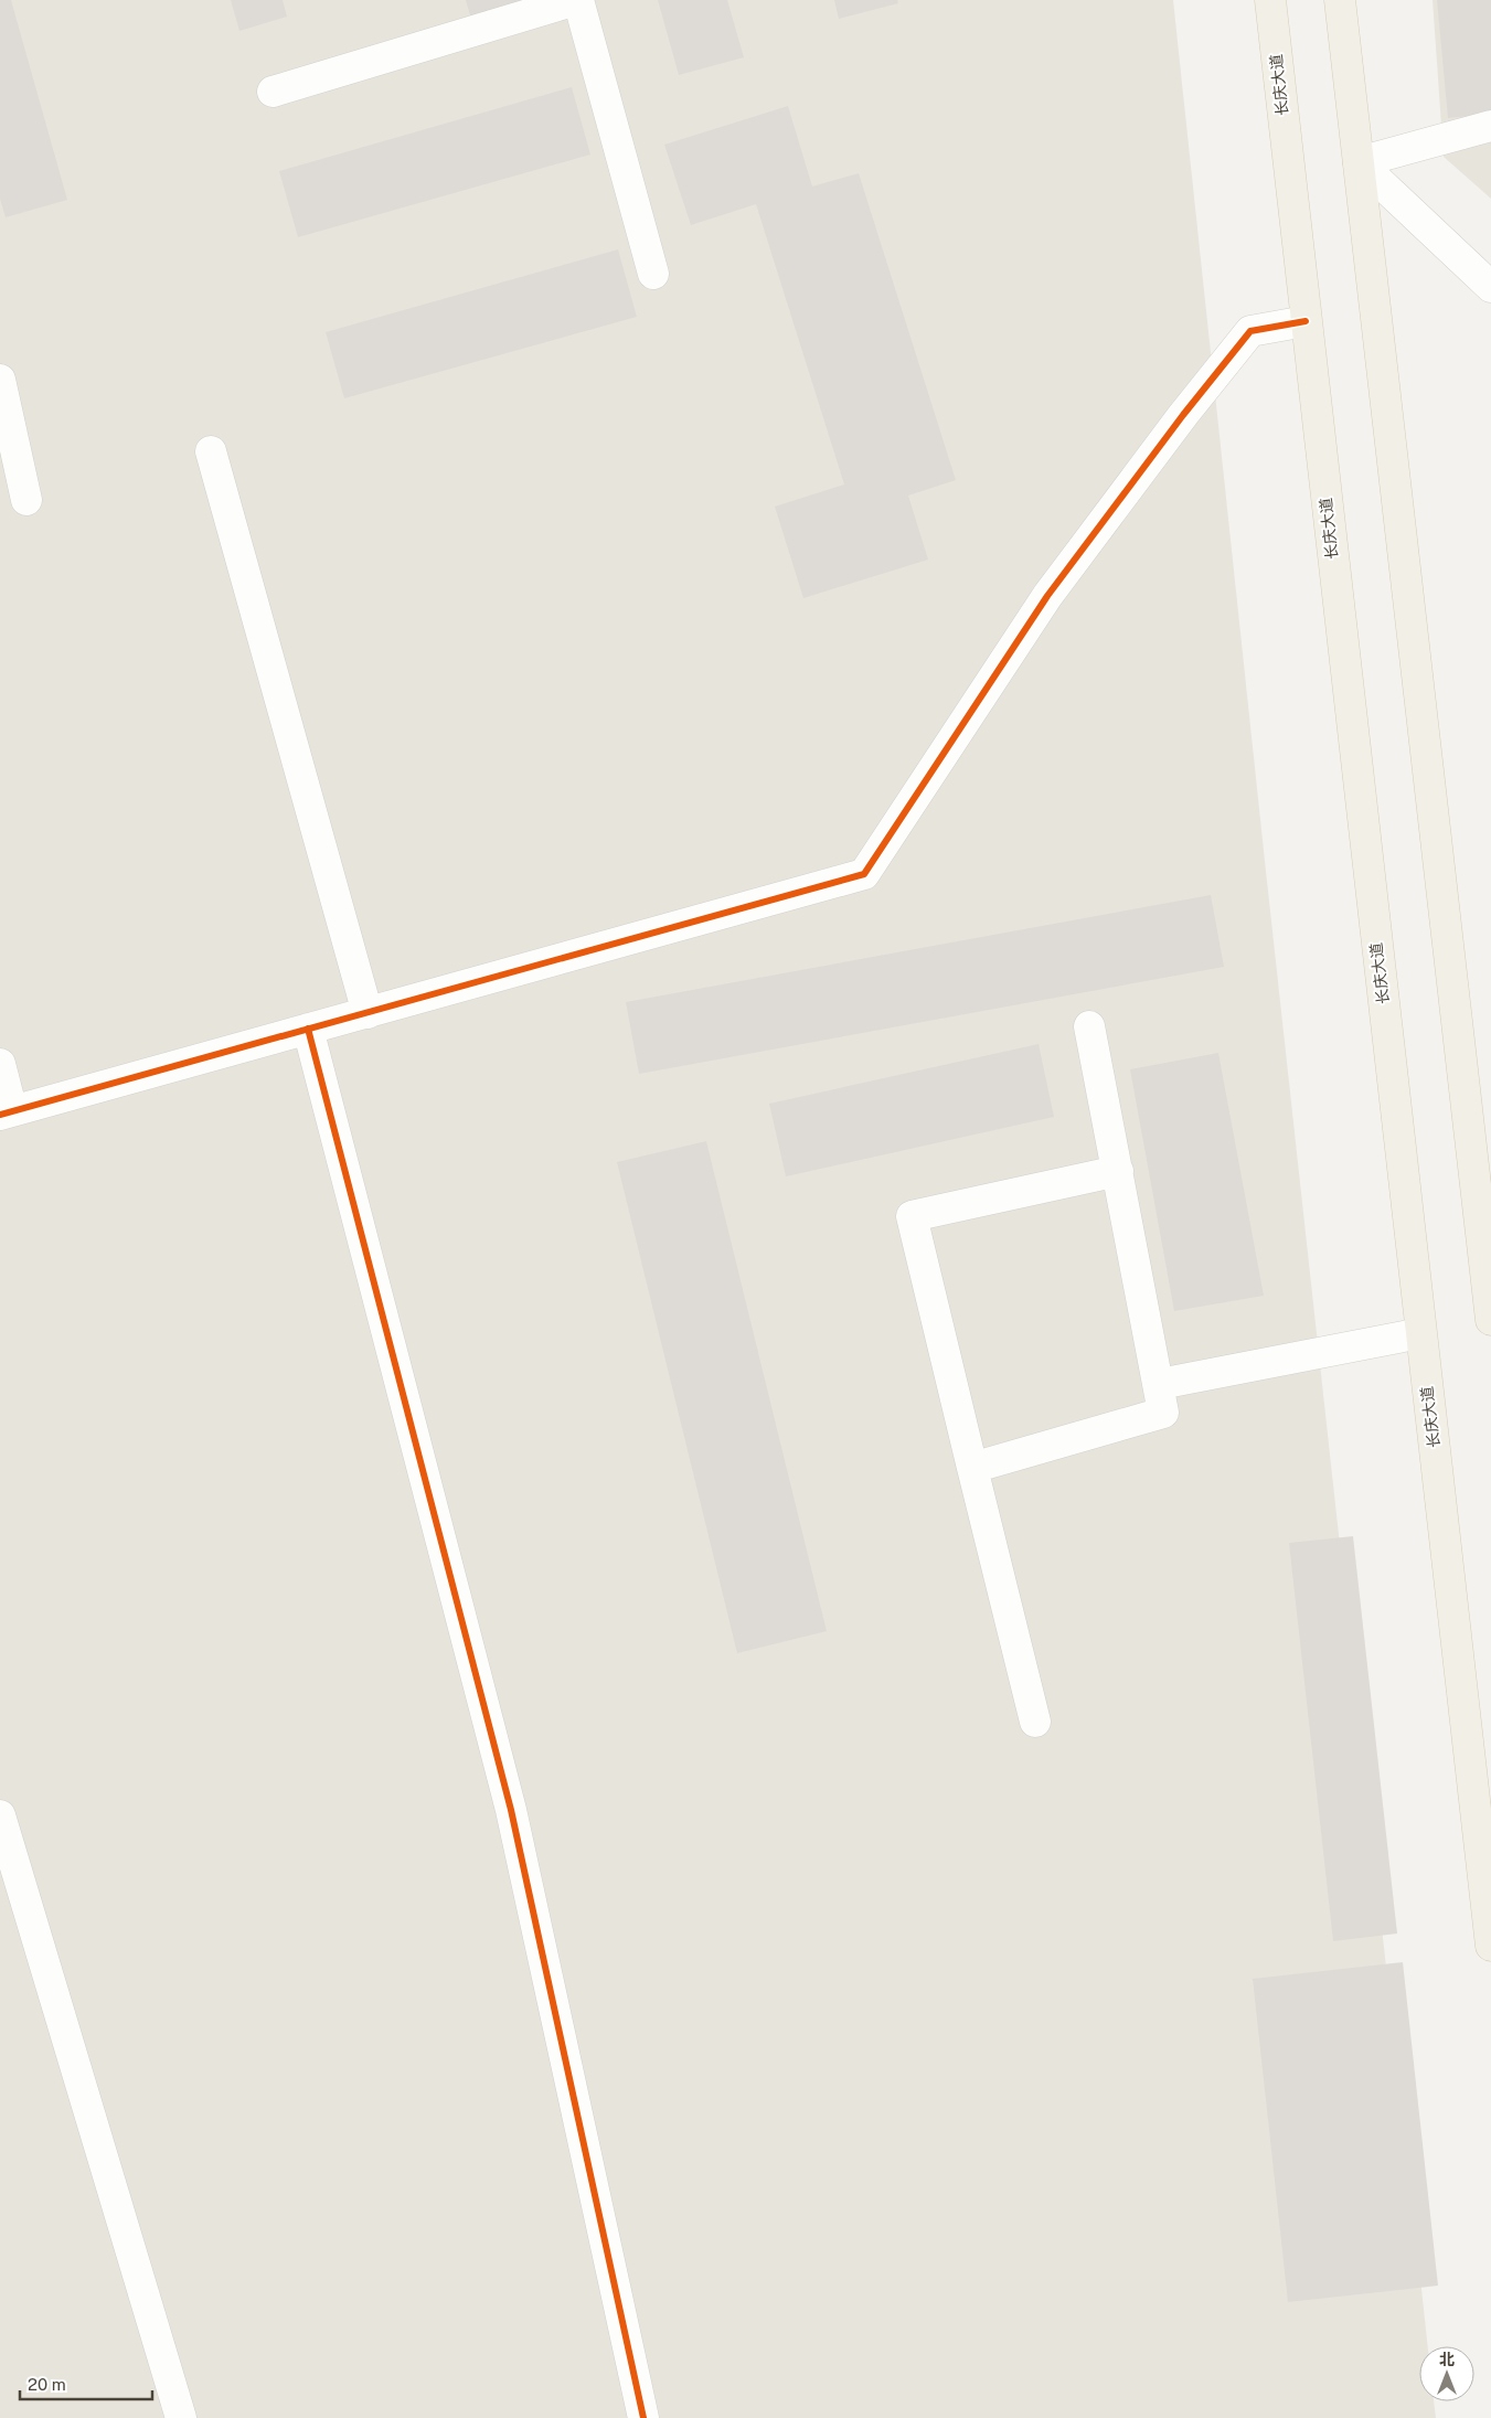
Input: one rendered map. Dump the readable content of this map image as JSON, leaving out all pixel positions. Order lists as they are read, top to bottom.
{
  "streets": {
    "main road": ["长庆大道"]
  },
  "scale_bar": "20 m",
  "north": "top"
}
